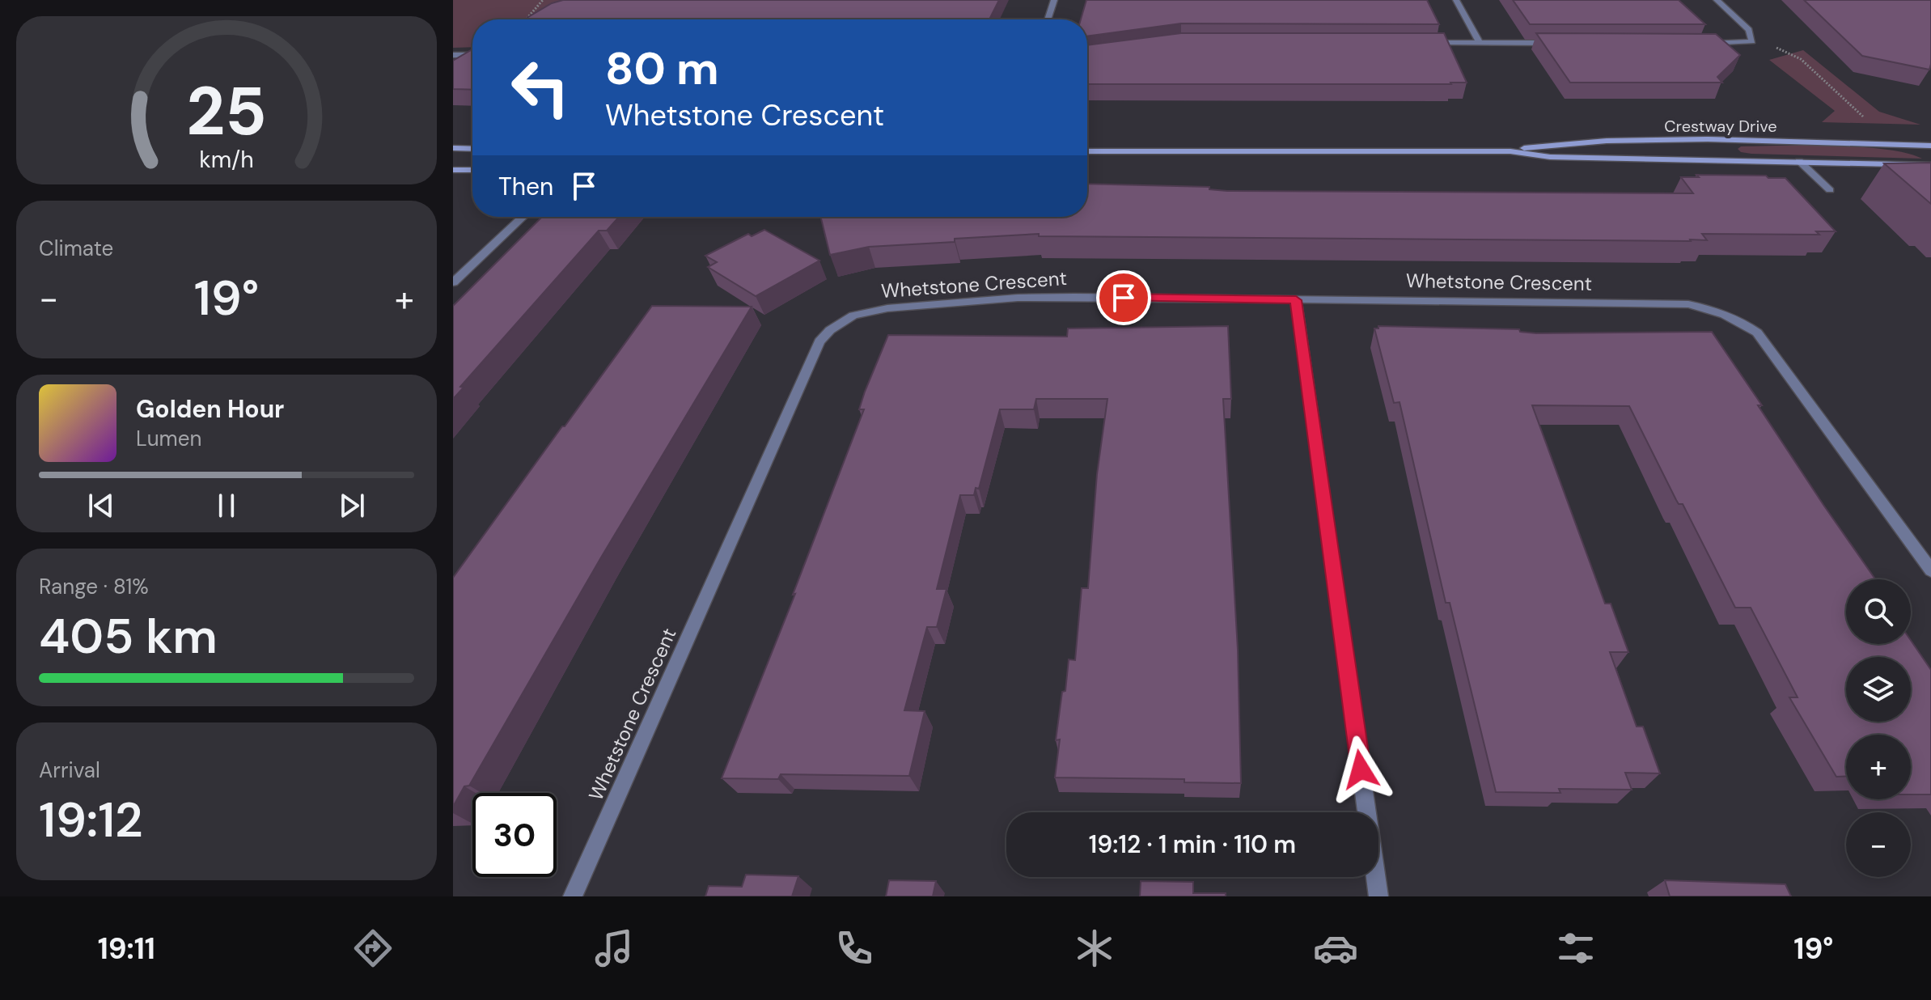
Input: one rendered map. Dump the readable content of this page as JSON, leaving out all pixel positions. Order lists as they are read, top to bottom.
{
  "streets": {
    "street": ["Crestway Drive", "Whetstone Crescent"]
  },
  "page": {
    "turn": ["80 m", "Whetstone Crescent"],
    "then": "Then",
    "tile": [
      "Climate",
      ["Range · 81%", "405 km"],
      ["Arrival", "19:12"]
    ],
    "heat": ["−", "19°", "+"],
    "song": ["Golden Hour", "Lumen"],
    "map_buttons": ["+", "−"],
    "limit": "30",
    "trip": "19:12 · 1 min · 110 m",
    "tabs": ["19:11", "19°"],
    "gauge": ["25", "km/h"]
  }
}
